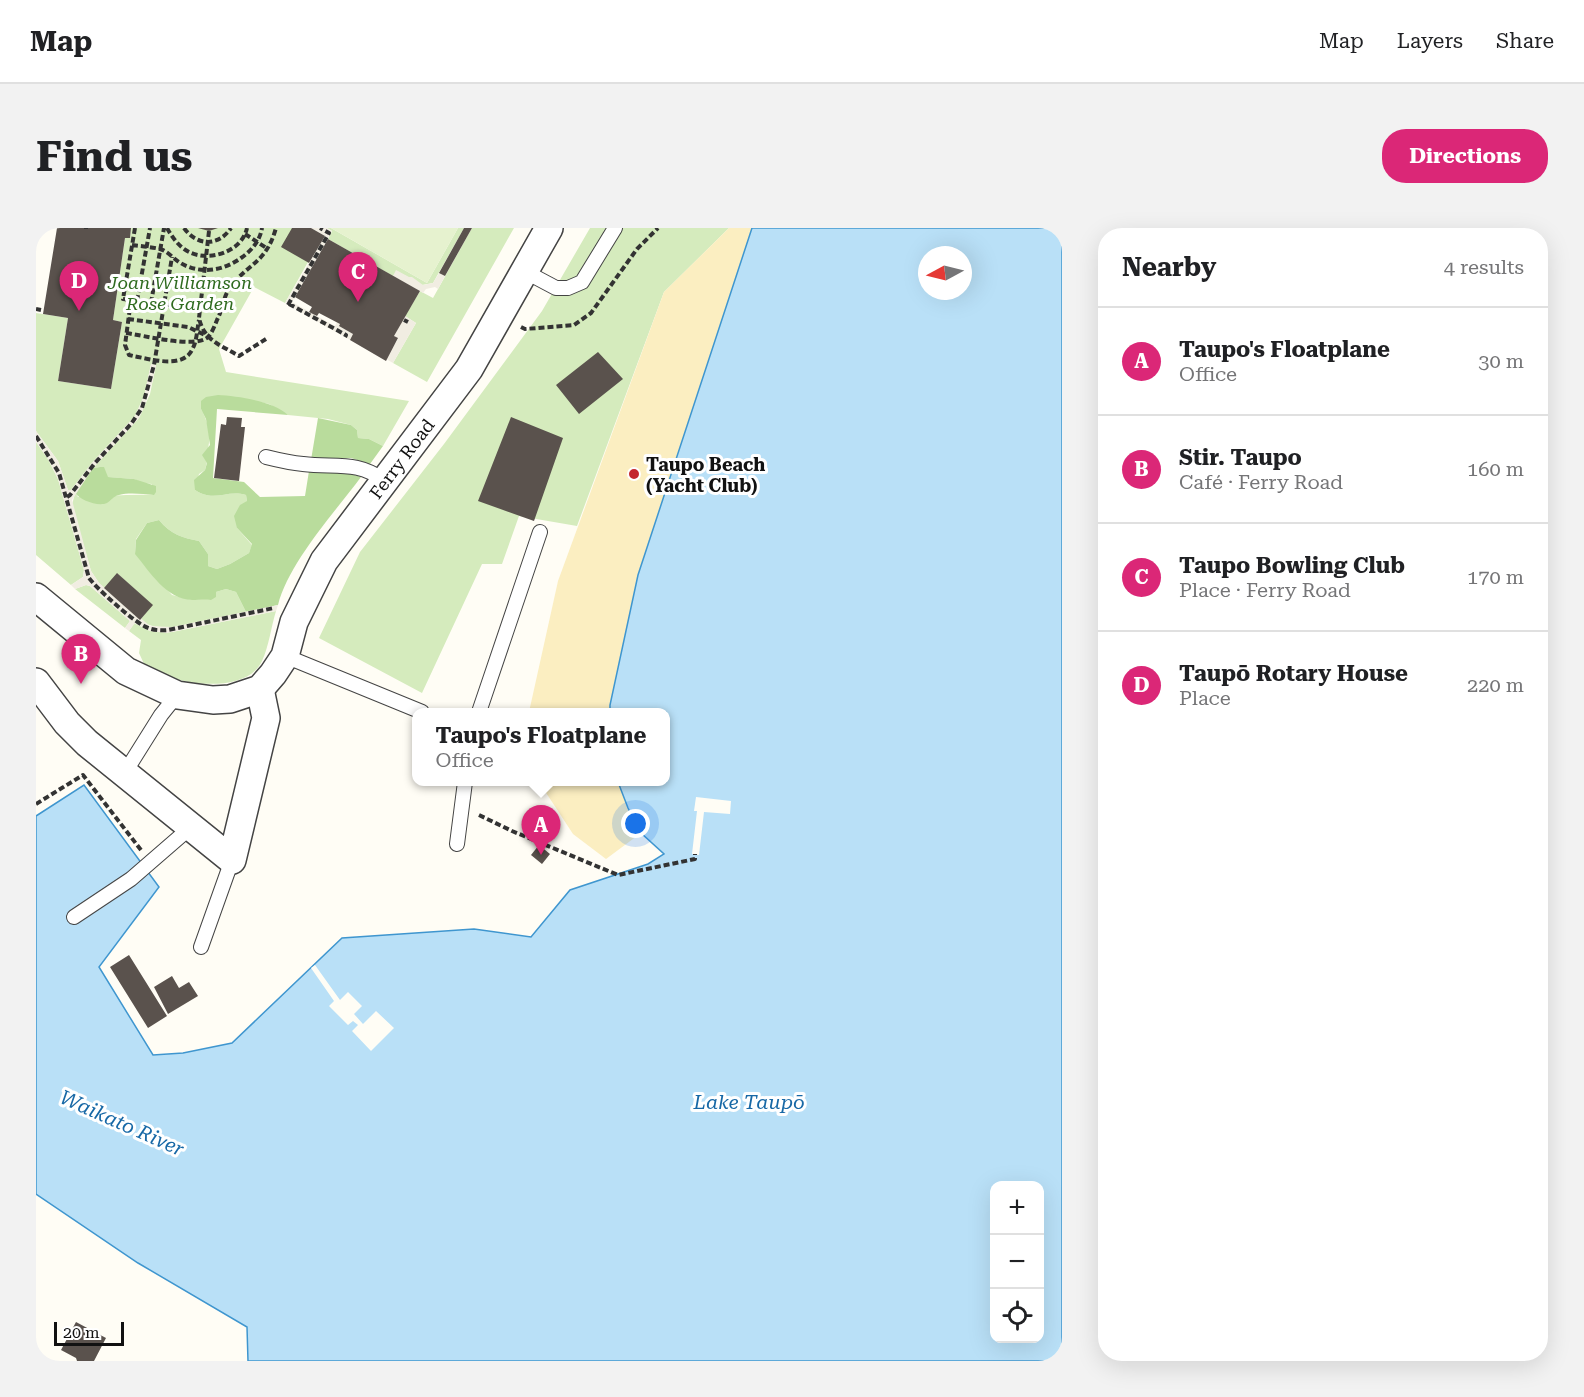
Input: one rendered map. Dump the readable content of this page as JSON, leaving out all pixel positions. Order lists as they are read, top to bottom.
{
  "streets": {
    "street": ["Ferry Road"]
  },
  "water": ["Lake Taupō", "Waikato River"],
  "parks": ["Joan Williamson Rose Garden"],
  "places": ["Taupo Beach (Yacht Club)"],
  "scale_bar": "20 m",
  "north": "left",
  "page": {
    "header": "Map",
    "nav": ["Map", "Layers", "Share"],
    "buttons": "Directions",
    "title": "Find us",
    "heading": ["Nearby", "4 results"],
    "pins": [
      "C",
      "D",
      "B",
      "A"
    ],
    "list": [
      {
        "mark": "A",
        "name": "Taupo's Floatplane",
        "note": "Office",
        "value": "30 m"
      },
      {
        "mark": "B",
        "name": "Stir. Taupo",
        "note": "Café · Ferry Road",
        "value": "160 m"
      },
      {
        "mark": "C",
        "name": "Taupo Bowling Club",
        "note": "Place · Ferry Road",
        "value": "170 m"
      },
      {
        "mark": "D",
        "name": "Taupō Rotary House",
        "note": "Place",
        "value": "220 m"
      }
    ],
    "popup": ["Taupo's Floatplane", "Office"],
    "map_buttons": ["+", "−"],
    "scale": "20 m"
  }
}
